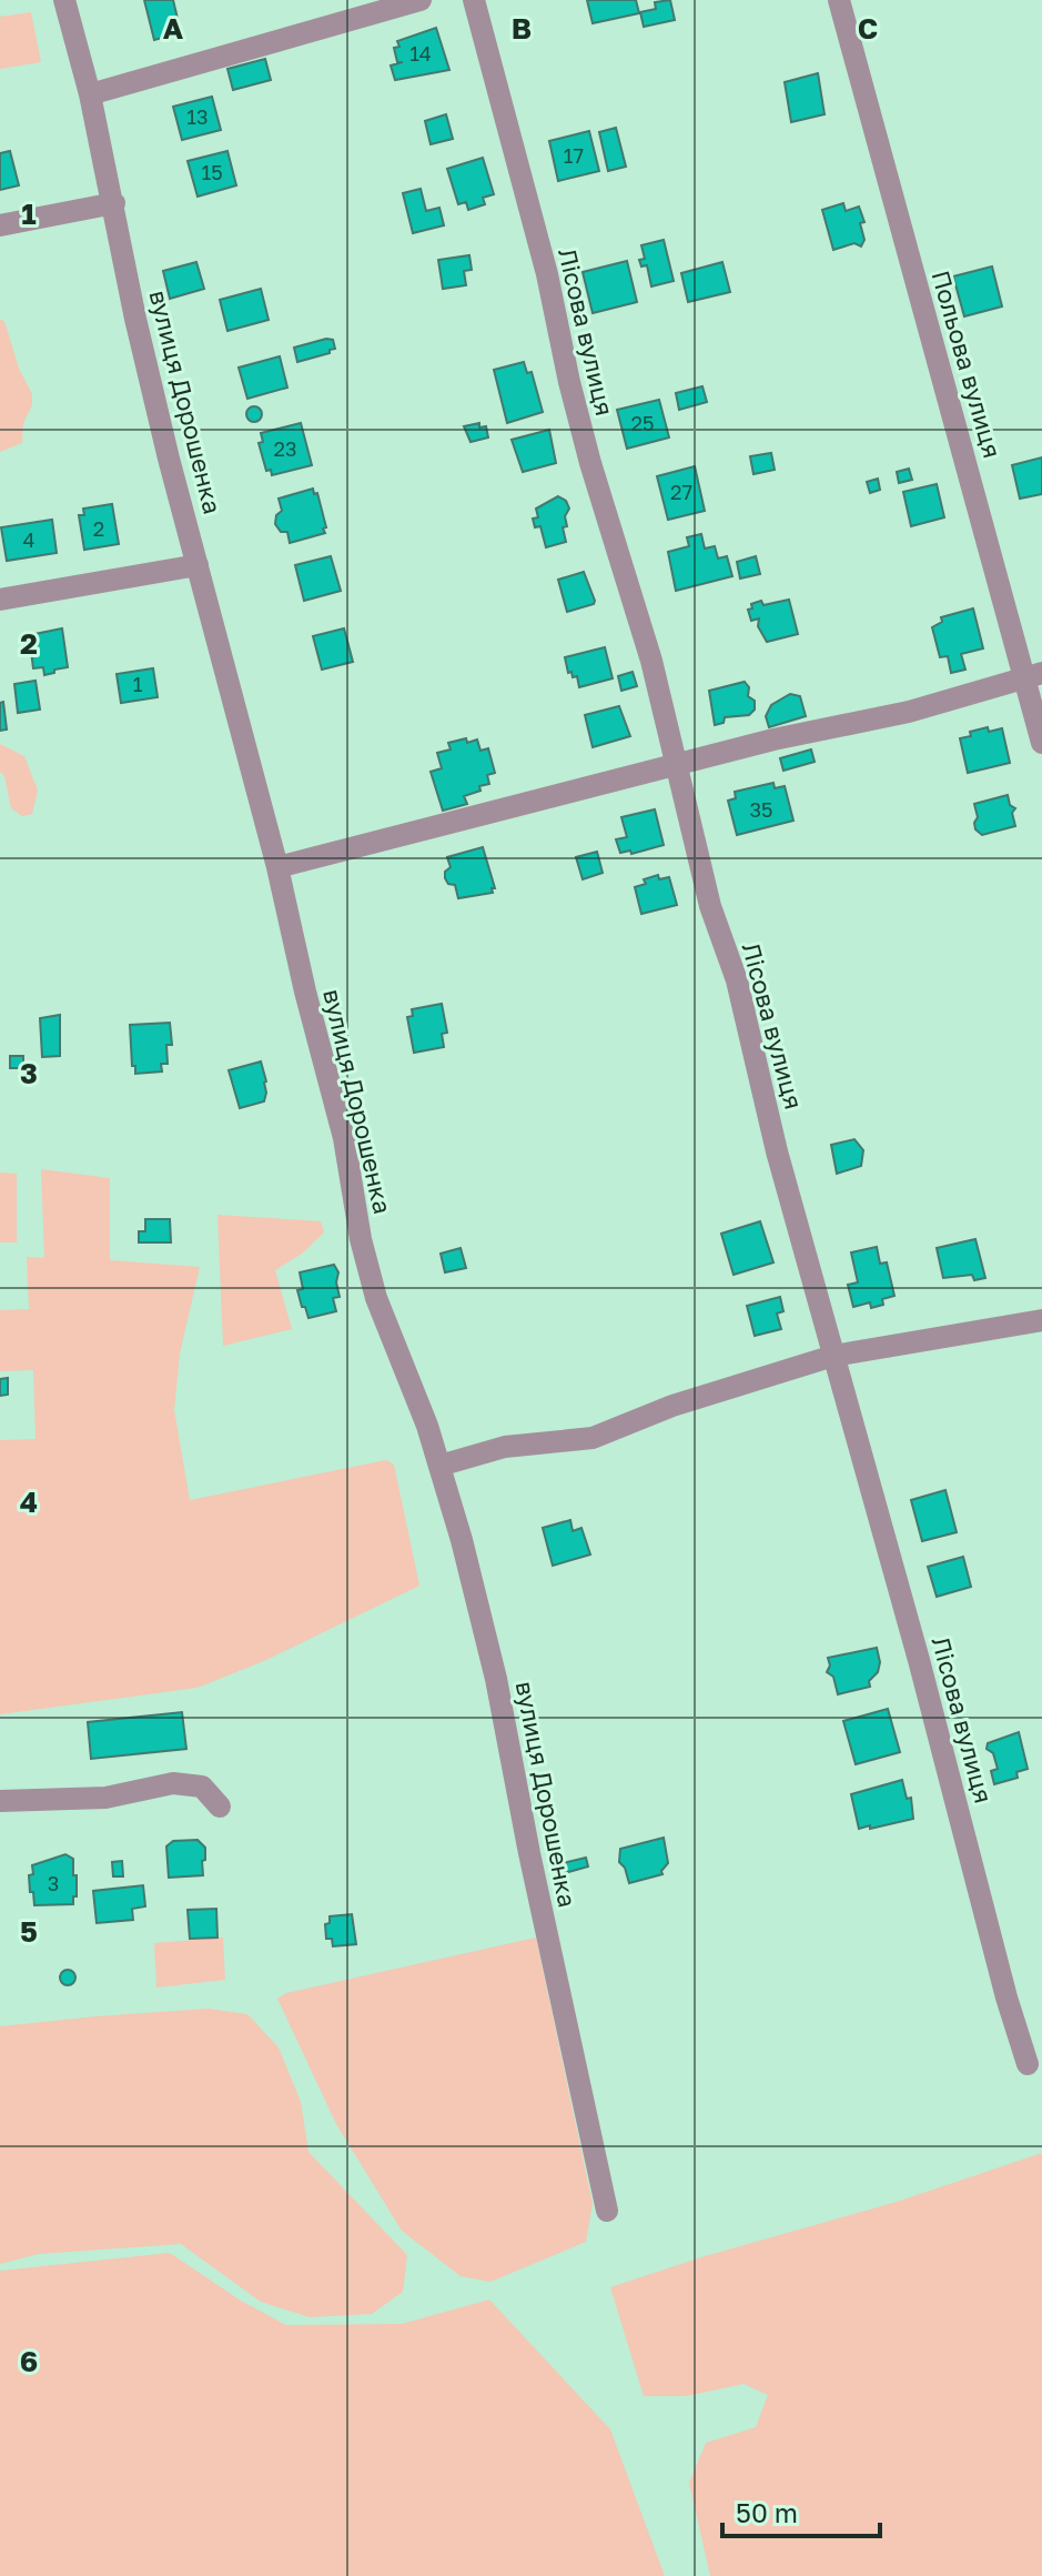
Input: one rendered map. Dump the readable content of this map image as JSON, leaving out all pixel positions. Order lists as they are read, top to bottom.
{
  "streets": {
    "street": ["Лісова вулиця", "Польова вулиця", "вулиця Дорошенка"]
  },
  "house_numbers": [
    "14",
    "13",
    "17",
    "15",
    "25",
    "23",
    "27",
    "2",
    "4",
    "1",
    "35",
    "3"
  ],
  "scale_bar": "50 m",
  "grid": {
    "columns": ["A", "B", "C"],
    "rows": [
      "1",
      "2",
      "3",
      "4",
      "5",
      "6"
    ]
  }
}
